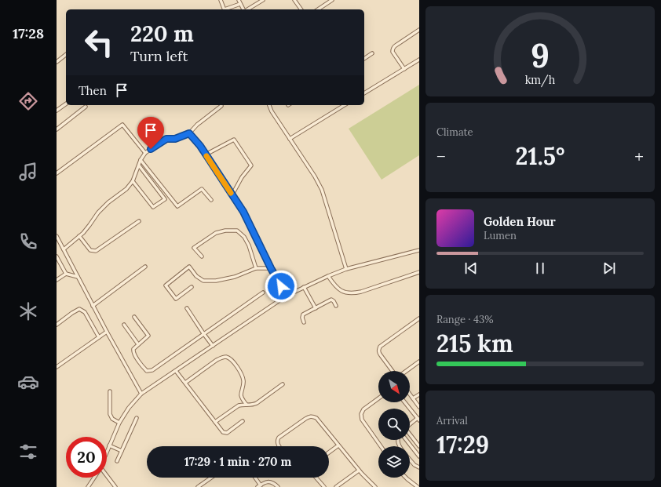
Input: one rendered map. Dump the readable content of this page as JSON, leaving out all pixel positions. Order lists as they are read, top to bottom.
{
  "north": "bottom right",
  "page": {
    "tabs": "17:28",
    "turn": ["220 m", "Turn left"],
    "then": "Then",
    "tile": [
      "Climate",
      ["Range · 43%", "215 km"],
      ["Arrival", "17:29"]
    ],
    "heat": ["−", "21.5°", "+"],
    "song": ["Golden Hour", "Lumen"],
    "limit": "20",
    "trip": "17:29 · 1 min · 270 m",
    "gauge": ["9", "km/h"]
  }
}
